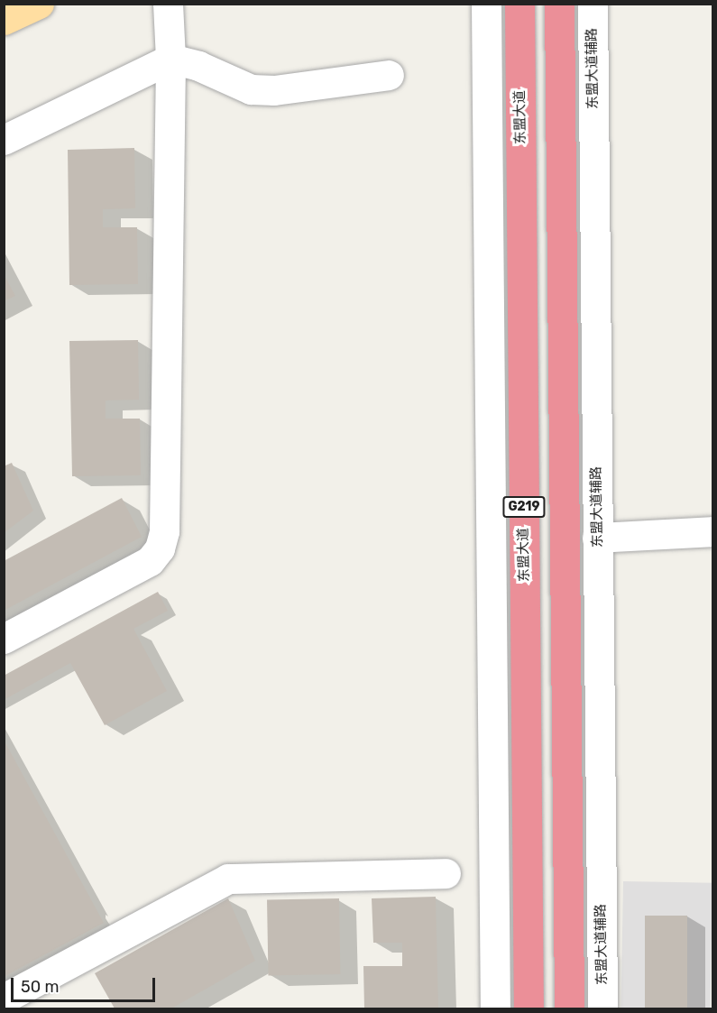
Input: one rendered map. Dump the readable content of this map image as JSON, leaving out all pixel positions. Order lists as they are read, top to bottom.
{
  "streets": {
    "highway": ["东盟大道", "G219"],
    "street": ["东盟大道辅路"]
  },
  "scale_bar": "50 m"
}
